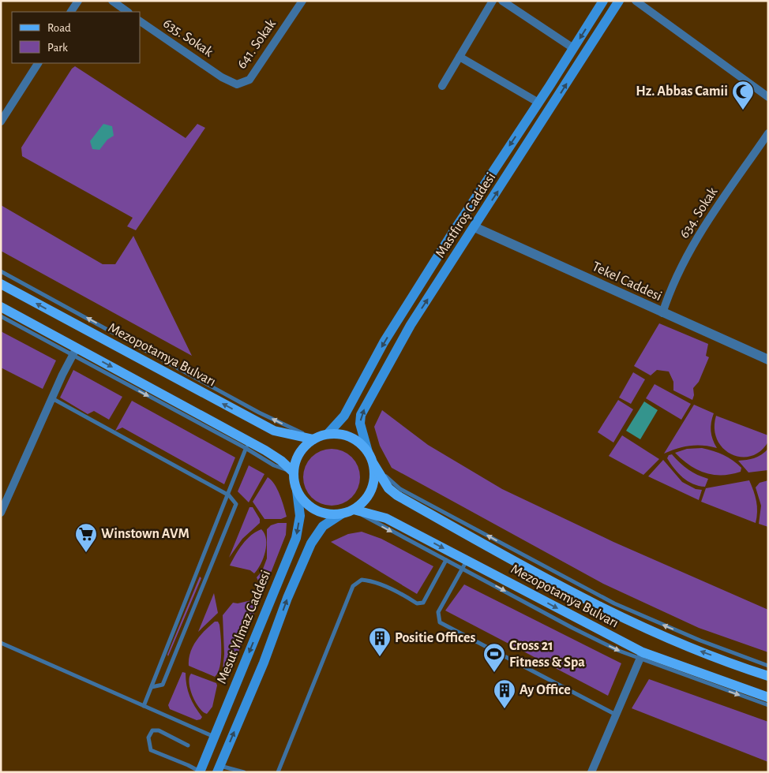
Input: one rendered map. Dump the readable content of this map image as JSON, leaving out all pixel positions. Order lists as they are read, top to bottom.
{
  "streets": {
    "main road": ["Mastfıroş Caddesi", "Mezopotamya Bulvarı", "Mesut Yılmaz Caddesi"],
    "street": [
      "635. Sokak",
      "641. Sokak",
      "634. Sokak",
      "Tekel Caddesi"
    ]
  },
  "crossings": [
    ["635. Sokak", "641. Sokak"],
    ["634. Sokak", "Tekel Caddesi"],
    ["Mastfıroş Caddesi", "Tekel Caddesi"],
    ["Mastfıroş Caddesi", "Mezopotamya Bulvarı"],
    ["Mastfıroş Caddesi", "Mesut Yılmaz Caddesi"],
    ["Mezopotamya Bulvarı", "Mesut Yılmaz Caddesi"]
  ],
  "places": {
    "mosque": ["Hz. Abbas Camii"],
    "supermarket": ["Winstown AVM"],
    "building": ["Positie Offices", "Ay Office"],
    "sports": ["Cross 21 Fitness & Spa"]
  },
  "legend": ["Road", "Park"]
}
